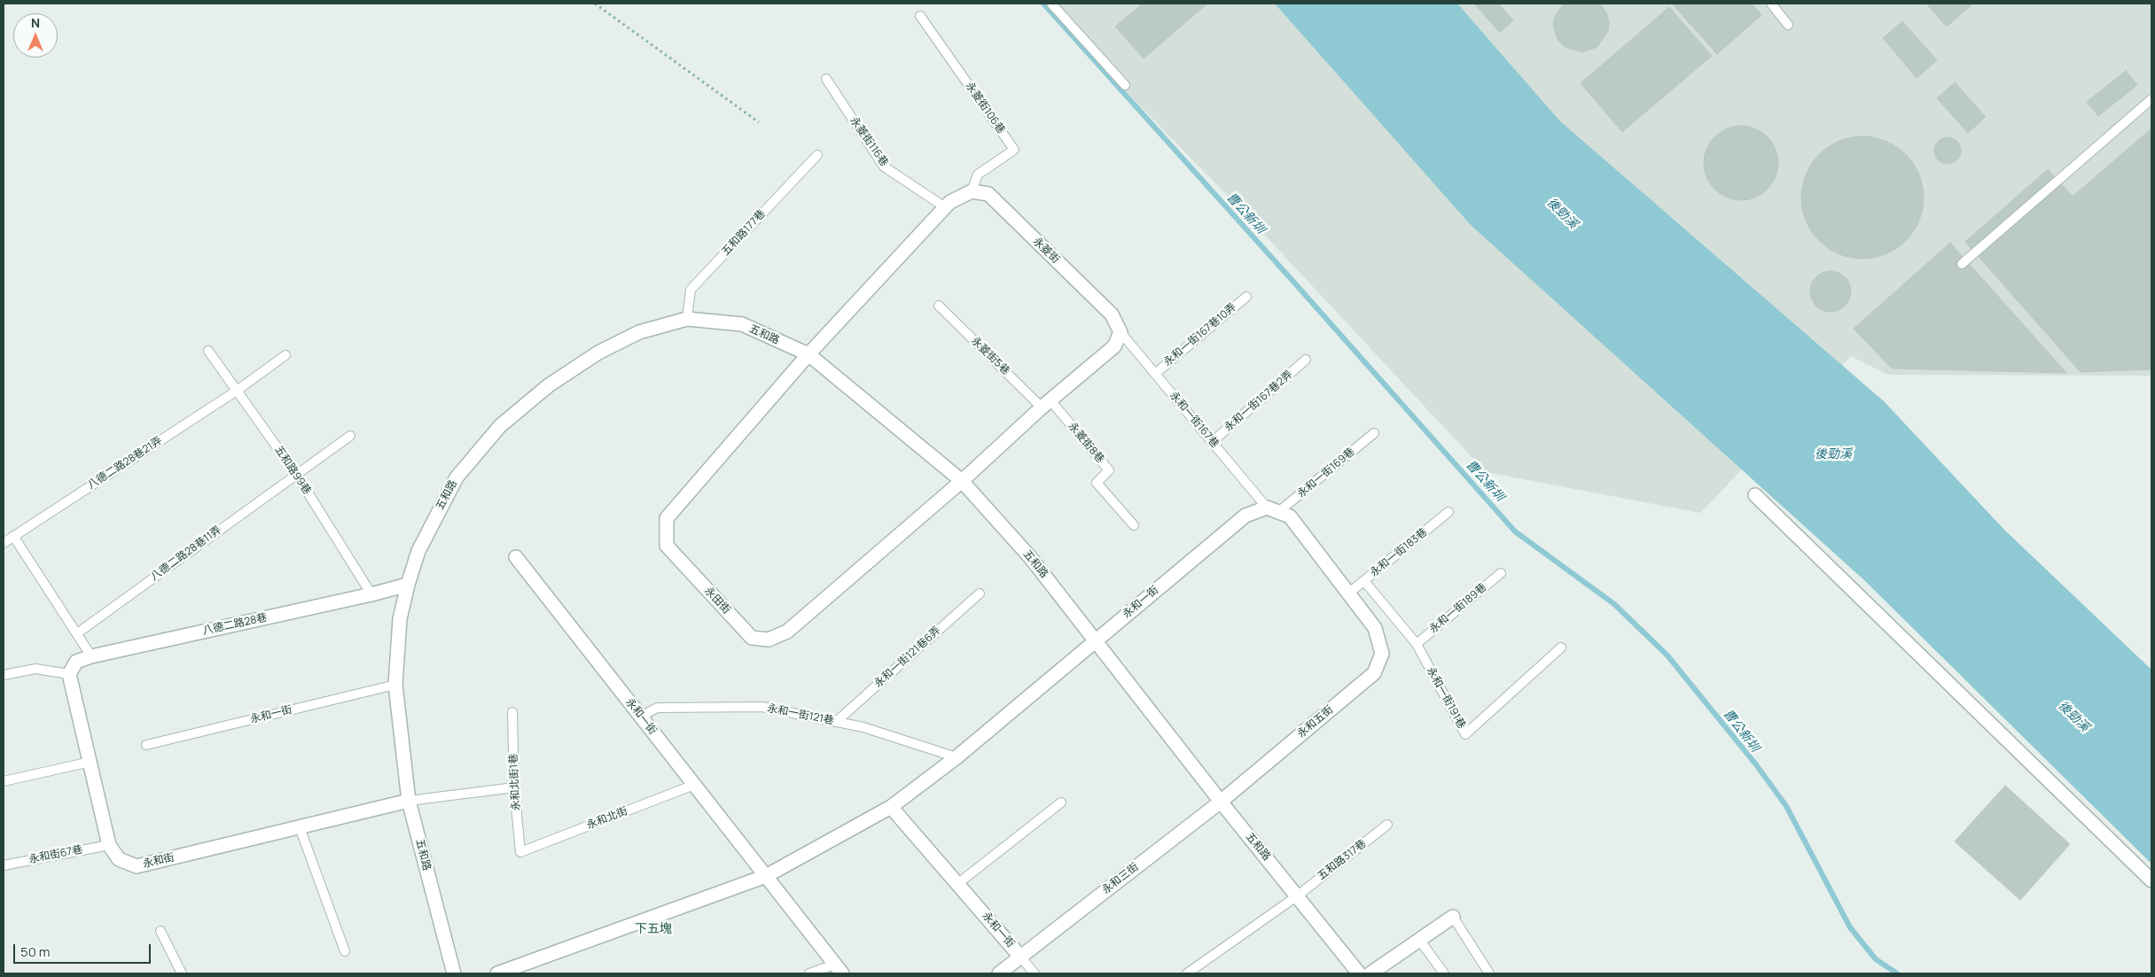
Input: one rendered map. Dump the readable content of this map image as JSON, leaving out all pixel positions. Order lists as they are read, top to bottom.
{
  "streets": {
    "street": [
      "永菱街",
      "五和路",
      "永田街",
      "永和一街",
      "八德二路28巷",
      "永和五街",
      "永和街",
      "永和三街"
    ],
    "lane": [
      "永菱街106巷",
      "永菱街116巷",
      "五和路177巷",
      "永和一街167巷10弄",
      "永菱街5巷",
      "永和一街167巷2弄",
      "永和一街167巷",
      "永菱街8巷",
      "八德二路28巷21弄",
      "五和路99巷",
      "永和一街169巷",
      "永和一街183巷",
      "八德二路28巷11弄",
      "永和一街189巷",
      "永和一街121巷6弄",
      "永和一街191巷",
      "永和一街121巷",
      "永和北街1巷",
      "永和北街",
      "永和街67巷",
      "五和路317巷"
    ]
  },
  "crossings": [
    ["永菱街106巷", "永菱街"],
    ["五和路177巷", "五和路"],
    ["永菱街", "永和一街167巷"],
    ["五和路", "永田街"],
    ["五和路", "永和一街"],
    ["五和路", "八德二路28巷"],
    ["五和路", "永和五街"],
    ["五和路", "五和路317巷"],
    ["五和路", "永和街"],
    ["五和路", "永和三街"],
    ["永和一街167巷10弄", "永和一街167巷"],
    ["永菱街5巷", "永菱街8巷"],
    ["永和一街167巷2弄", "永和一街167巷"],
    ["永和一街167巷", "永和一街169巷"],
    ["永和一街167巷", "永和一街"],
    ["八德二路28巷21弄", "五和路99巷"],
    ["五和路99巷", "八德二路28巷11弄"],
    ["五和路99巷", "八德二路28巷"],
    ["永和一街169巷", "永和一街"],
    ["永和一街183巷", "永和一街191巷"],
    ["永和一街183巷", "永和五街"],
    ["永和一街", "永和一街121巷"],
    ["永和一街", "永和北街"],
    ["永和一街", "永和三街"],
    ["永和一街189巷", "永和一街191巷"],
    ["永和一街121巷6弄", "永和一街121巷"],
    ["永和五街", "永和三街"],
    ["永和北街1巷", "永和北街"],
    ["永和街67巷", "永和街"]
  ],
  "districts": ["下五塊"],
  "water": ["曹公新圳", "後勁溪"],
  "scale_bar": "50 m",
  "north": "top"
}
